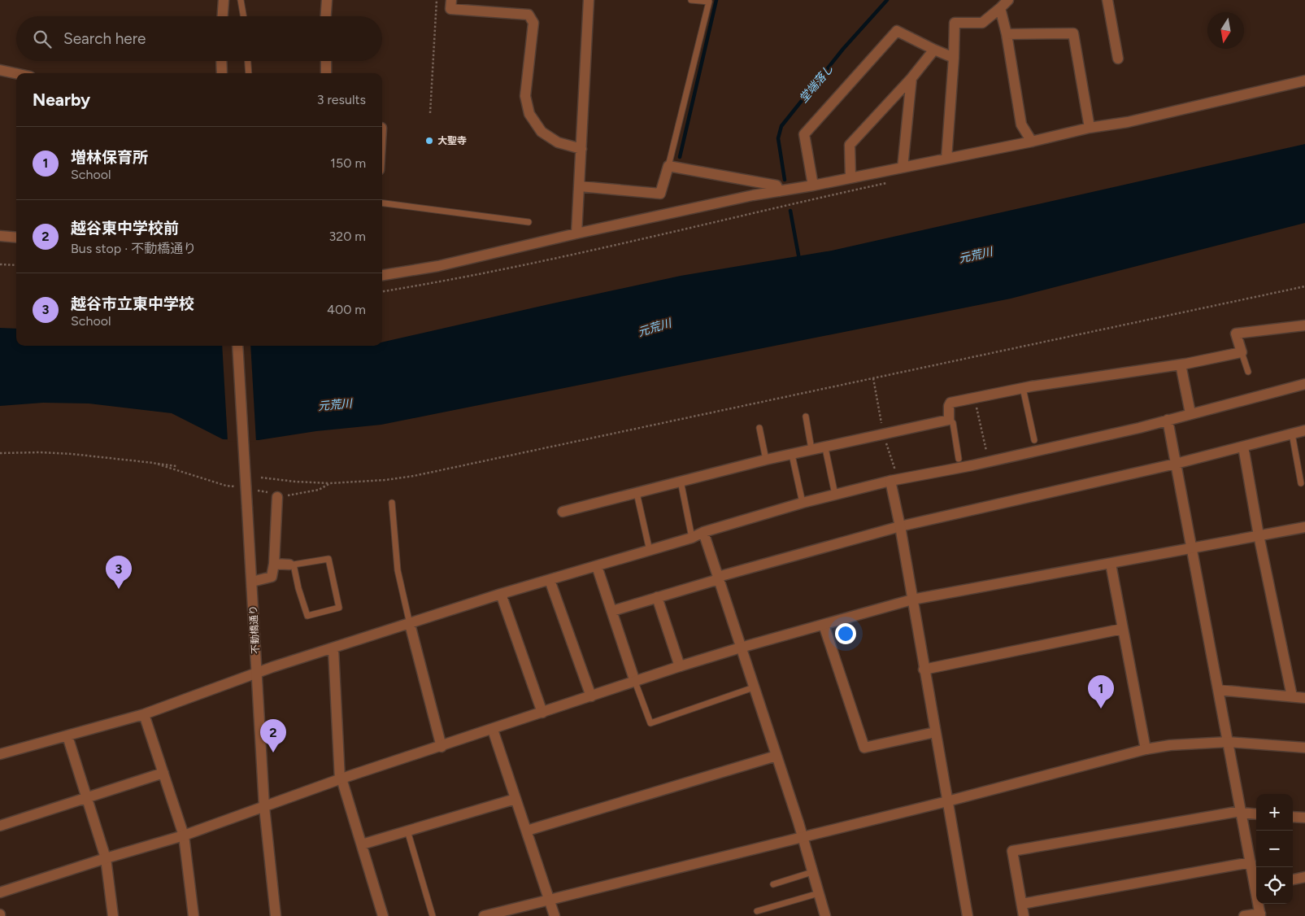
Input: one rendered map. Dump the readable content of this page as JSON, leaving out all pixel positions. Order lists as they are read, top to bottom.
{
  "streets": {
    "street": ["不動橋通り"]
  },
  "water": ["堂端落し", "元荒川"],
  "places": ["大聖寺"],
  "north": "bottom",
  "page": {
    "search": "Search here",
    "heading": ["Nearby", "3 results"],
    "list": [
      {
        "mark": "1",
        "name": "増林保育所",
        "note": "School",
        "value": "150 m"
      },
      {
        "mark": "2",
        "name": "越谷東中学校前",
        "note": "Bus stop · 不動橋通り",
        "value": "320 m"
      },
      {
        "mark": "3",
        "name": "越谷市立東中学校",
        "note": "School",
        "value": "400 m"
      }
    ],
    "pins": ["3", "1", "2"],
    "map_buttons": ["+", "−"]
  }
}
